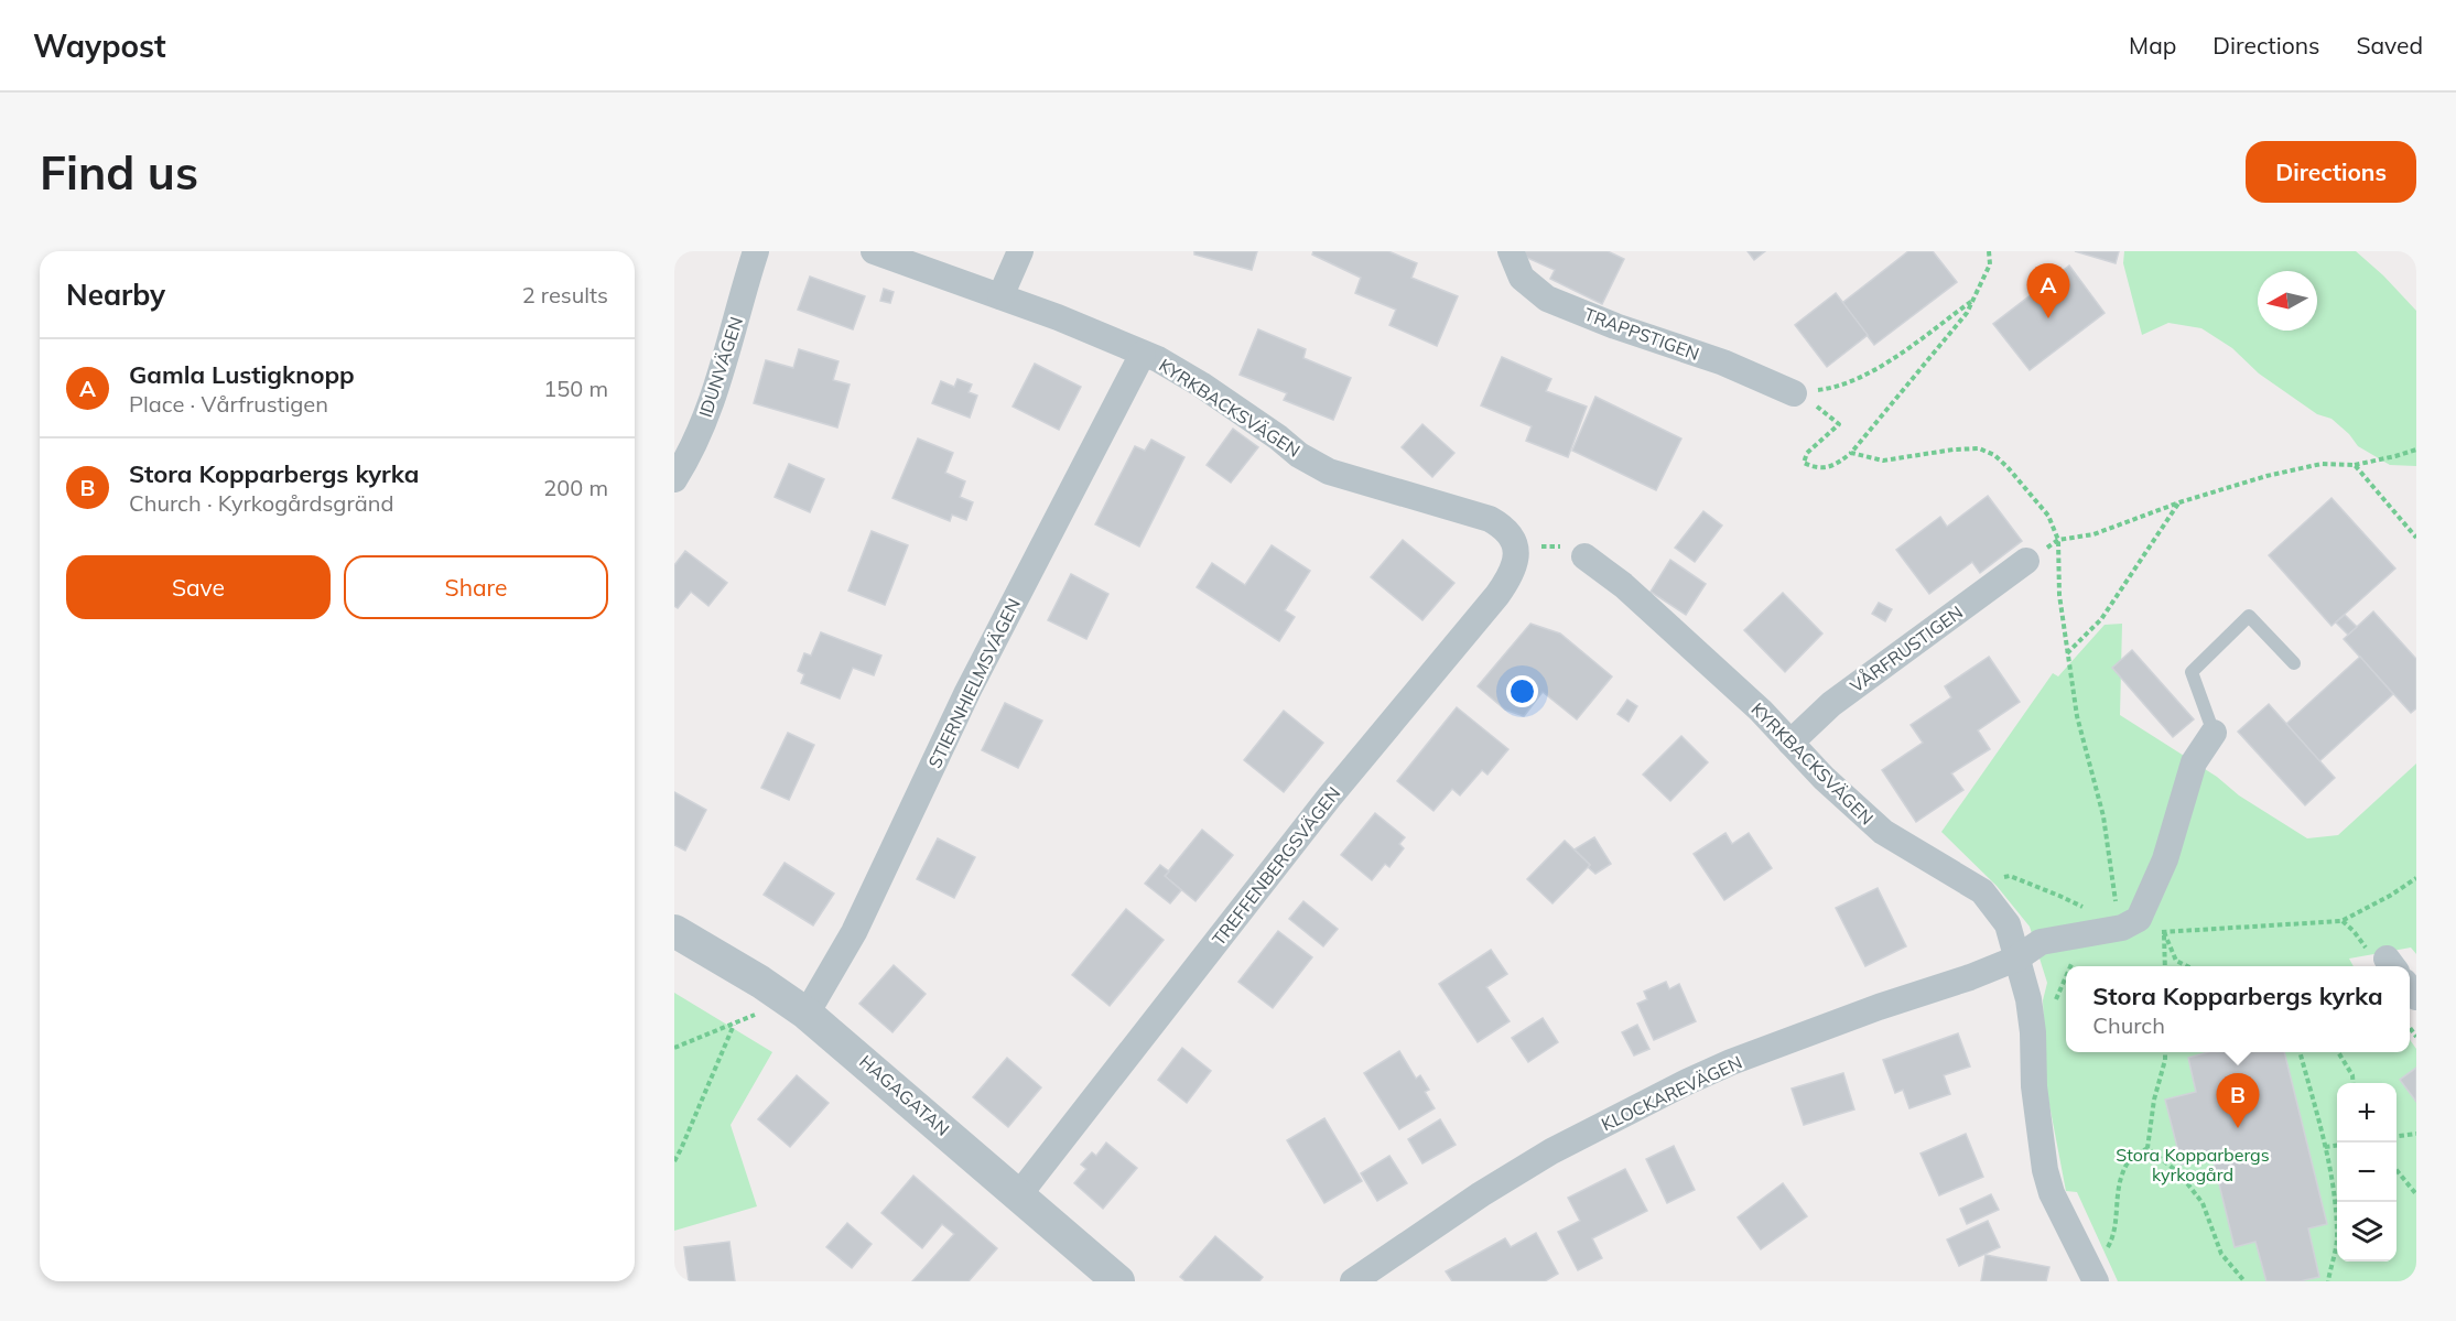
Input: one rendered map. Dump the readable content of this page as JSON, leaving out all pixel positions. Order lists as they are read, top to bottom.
{
  "streets": {
    "street": [
      "TRAPPSTIGEN",
      "IDUNVÄGEN",
      "KYRKBACKSVÄGEN",
      "VÅRFRUSTIGEN",
      "STIERNHIELMSVÄGEN",
      "TREFFENBERGSVÄGEN",
      "KLOCKAREVÄGEN",
      "HAGAGATAN"
    ]
  },
  "crossings": [
    ["KYRKBACKSVÄGEN", "VÅRFRUSTIGEN"],
    ["KYRKBACKSVÄGEN", "STIERNHIELMSVÄGEN"],
    ["KYRKBACKSVÄGEN", "TREFFENBERGSVÄGEN"],
    ["KYRKBACKSVÄGEN", "KLOCKAREVÄGEN"],
    ["STIERNHIELMSVÄGEN", "HAGAGATAN"],
    ["TREFFENBERGSVÄGEN", "HAGAGATAN"]
  ],
  "parks": ["Stora Kopparbergs kyrkogård"],
  "north": "left",
  "page": {
    "header": "Waypost",
    "nav": ["Map", "Directions", "Saved"],
    "buttons": [
      "Directions",
      ["Save", "Share"]
    ],
    "title": "Find us",
    "heading": ["Nearby", "2 results"],
    "pins": ["A", "B"],
    "list": [
      {
        "mark": "A",
        "name": "Gamla Lustigknopp",
        "note": "Place · Vårfrustigen",
        "value": "150 m"
      },
      {
        "mark": "B",
        "name": "Stora Kopparbergs kyrka",
        "note": "Church · Kyrkogårdsgränd",
        "value": "200 m"
      }
    ],
    "popup": ["Stora Kopparbergs kyrka", "Church"],
    "map_buttons": ["+", "−"]
  }
}
